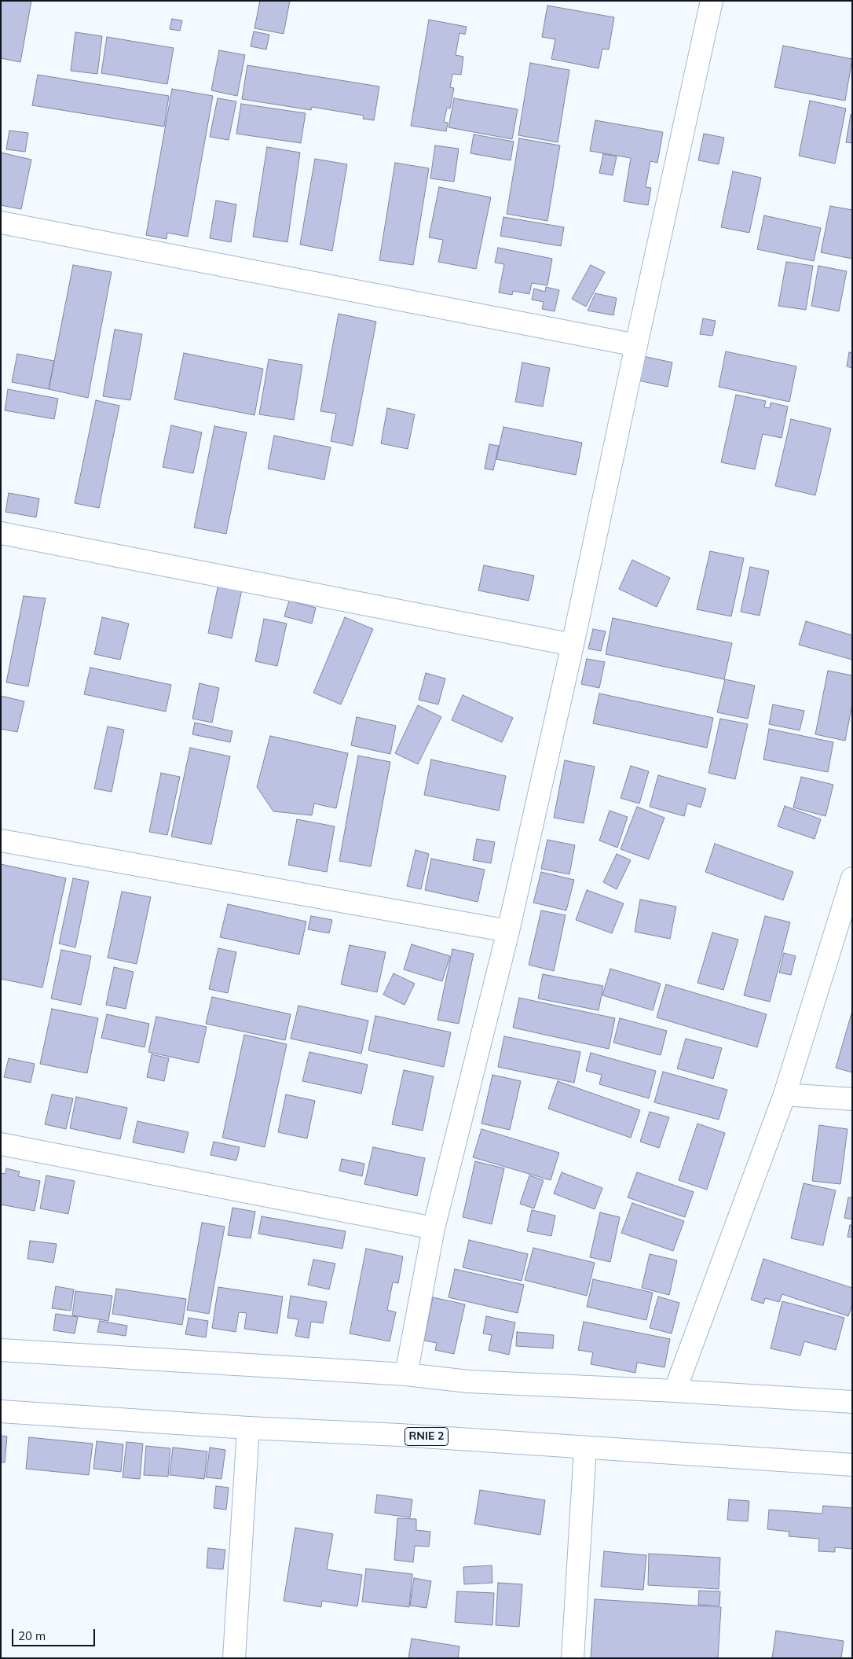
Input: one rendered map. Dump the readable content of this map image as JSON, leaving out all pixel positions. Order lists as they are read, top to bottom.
{
  "streets": {
    "street": ["RNIE 2"]
  },
  "scale_bar": "20 m"
}
